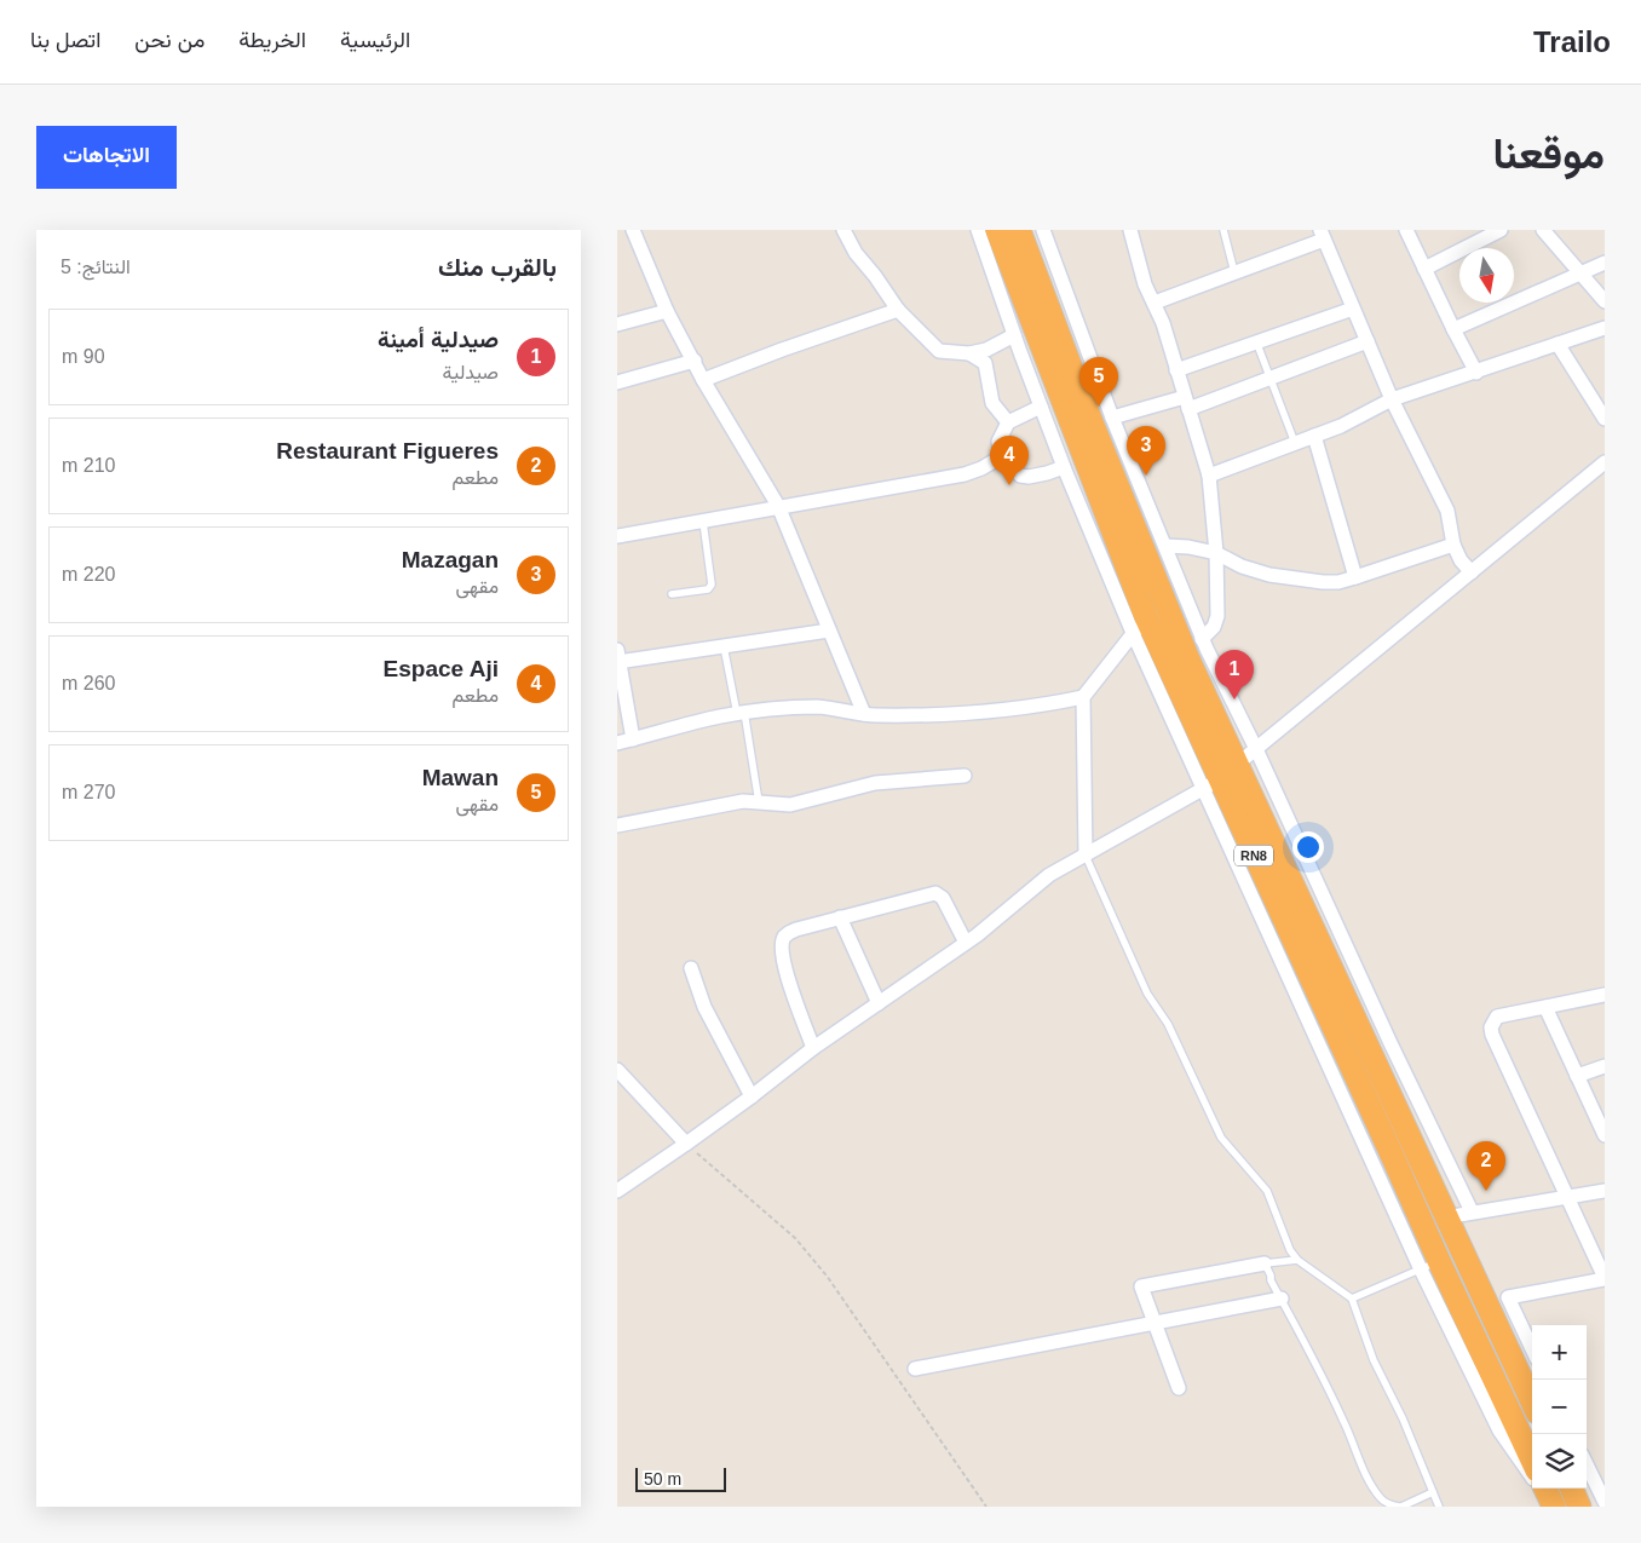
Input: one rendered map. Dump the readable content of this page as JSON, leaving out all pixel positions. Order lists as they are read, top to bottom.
{
  "streets": {
    "highway": ["RN8"]
  },
  "scale_bar": "50 m",
  "north": "bottom",
  "page": {
    "header": "Trailo",
    "nav": [
      "الرئيسية",
      "الخريطة",
      "من نحن",
      "اتصل بنا"
    ],
    "title": "موقعنا",
    "buttons": "الاتجاهات",
    "heading": ["بالقرب منك", "النتائج: 5"],
    "list": [
      {
        "mark": "1",
        "name": "صيدلية أمينة",
        "note": "صيدلية",
        "value": "90 m"
      },
      {
        "mark": "2",
        "name": "Restaurant Figueres",
        "note": "مطعم",
        "value": "210 m"
      },
      {
        "mark": "3",
        "name": "Mazagan",
        "note": "مقهى",
        "value": "220 m"
      },
      {
        "mark": "4",
        "name": "Espace Aji",
        "note": "مطعم",
        "value": "260 m"
      },
      {
        "mark": "5",
        "name": "Mawan",
        "note": "مقهى",
        "value": "270 m"
      }
    ],
    "pins": [
      "5",
      "3",
      "4",
      "1",
      "2"
    ],
    "map_buttons": ["+", "−"],
    "scale": "50 m"
  }
}
